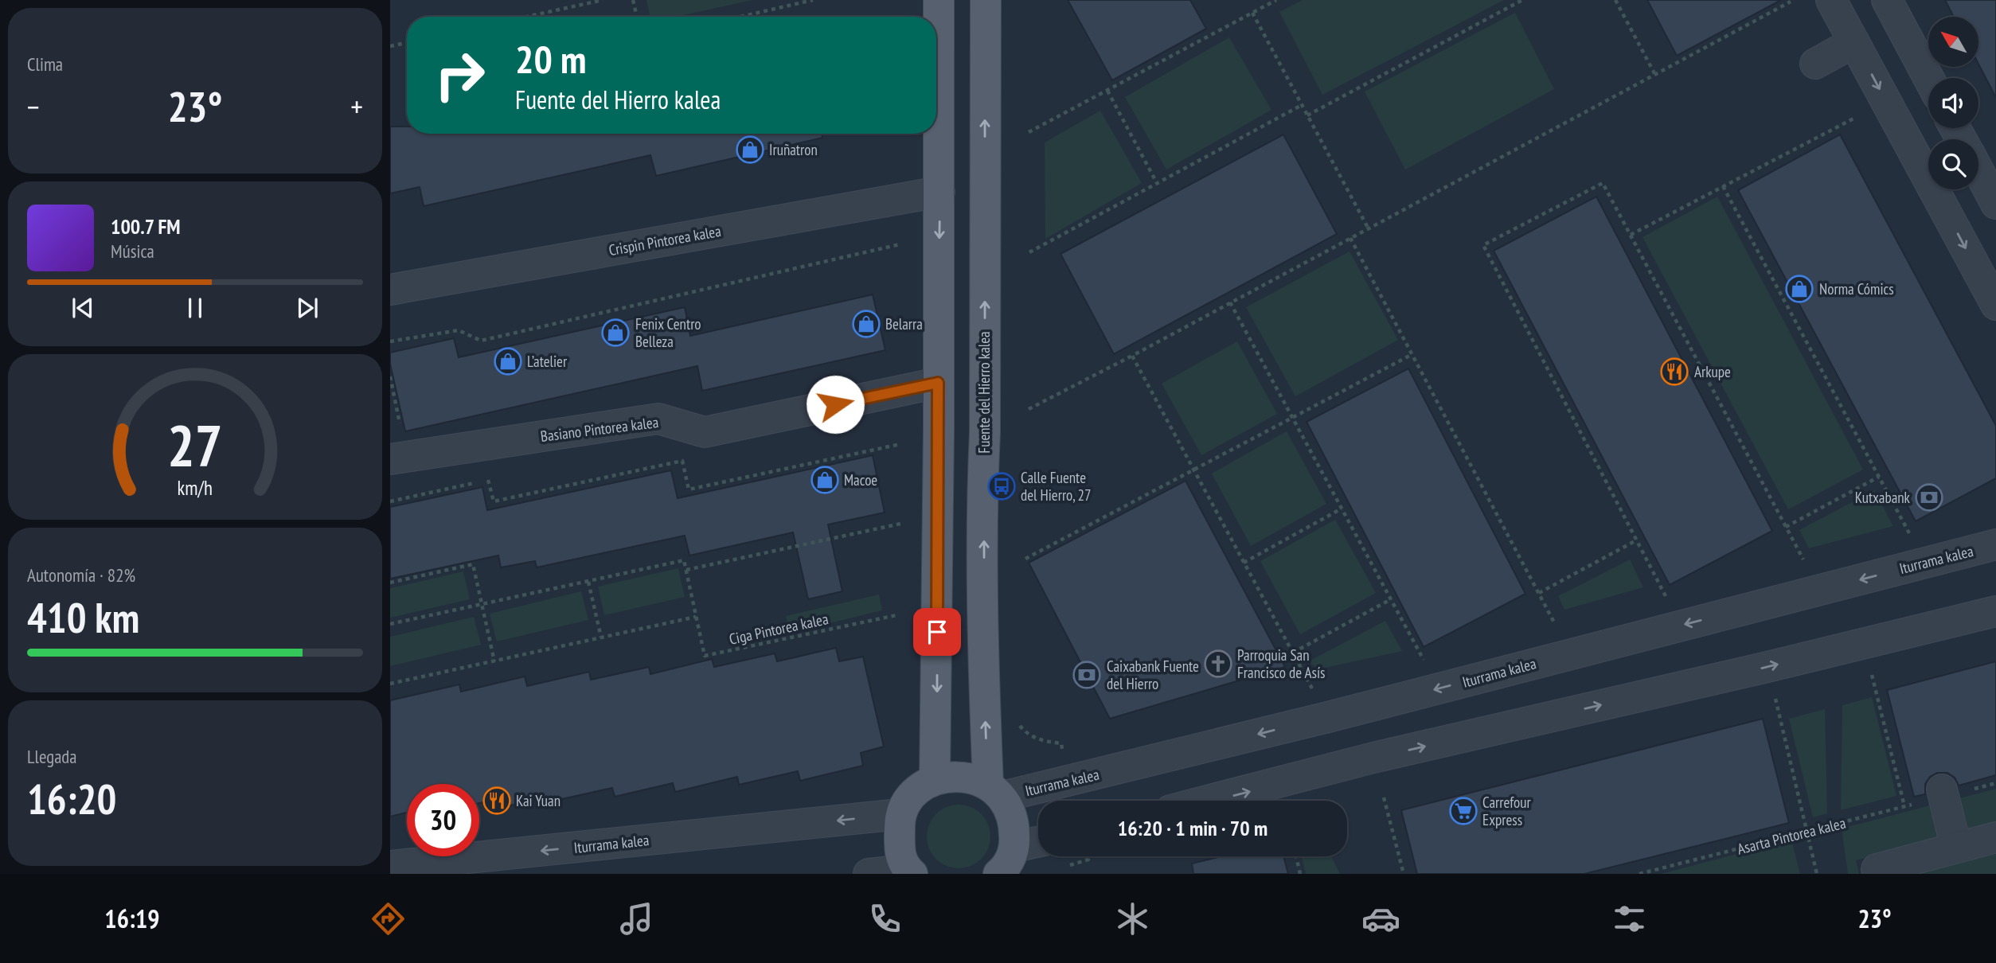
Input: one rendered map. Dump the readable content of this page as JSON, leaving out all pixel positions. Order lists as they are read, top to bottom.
{
  "streets": {
    "main road": ["Fuente del Hierro kalea"],
    "street": ["Crispin Pintorea kalea", "Basiano Pintorea kalea", "Iturrama kalea"],
    "path": ["Ciga Pintorea kalea", "Asarta Pintorea kalea"]
  },
  "crossings": [
    ["Fuente del Hierro kalea", "Iturrama kalea"]
  ],
  "places": {
    "shop": [
      "Iruñatron",
      "Norma Cómics",
      "Belarra",
      "Fenix Centro Belleza",
      "L’atelier",
      "Macoe"
    ],
    "restaurant": ["Arkupe", "Kai Yuan"],
    "bus stop": ["Calle Fuente del Hierro, 27"],
    "bank": ["Kutxabank", "Caixabank Fuente del Hierro"],
    "church": ["Parroquia San Francisco de Asís"],
    "supermarket": ["Carrefour Express"]
  },
  "north": "top left",
  "page": {
    "tile": [
      "Clima",
      ["Autonomía · 82%", "410 km"],
      ["Llegada", "16:20"]
    ],
    "turn": ["20 m", "Fuente del Hierro kalea"],
    "heat": ["−", "23°", "+"],
    "song": ["100.7 FM", "Música"],
    "limit": "30",
    "trip": "16:20 · 1 min · 70 m",
    "tabs": ["16:19", "23°"],
    "gauge": ["27", "km/h"]
  }
}
